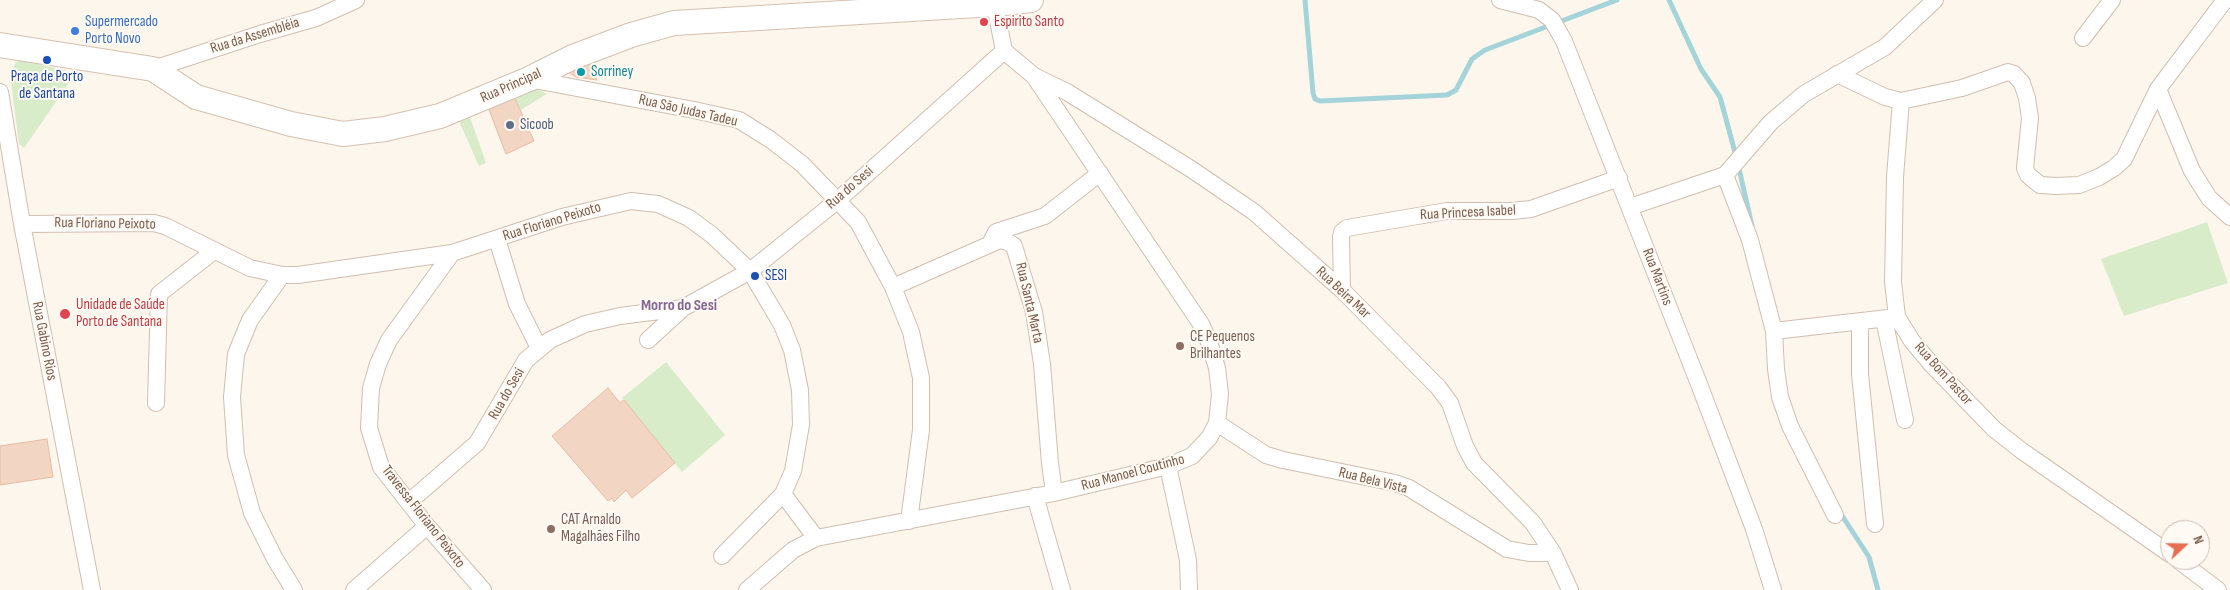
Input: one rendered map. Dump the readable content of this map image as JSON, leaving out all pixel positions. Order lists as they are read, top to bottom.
{
  "streets": {
    "street": [
      "Rua da Assembléia",
      "Rua Principal",
      "Rua São Judas Tadeu",
      "Rua do Sesi",
      "Rua Princesa Isabel",
      "Rua Floriano Peixoto",
      "Rua Martins",
      "Rua Beira Mar",
      "Rua Santa Marta",
      "Rua Gabino Rios",
      "Rua Bom Pastor",
      "Rua Manoel Coutinho",
      "Rua Bela Vista",
      "Travessa Floriano Peixoto"
    ]
  },
  "crossings": [
    ["Rua da Assembléia", "Rua Principal"],
    ["Rua Principal", "Rua São Judas Tadeu"],
    ["Rua São Judas Tadeu", "Rua do Sesi"],
    ["Rua São Judas Tadeu", "Rua Santa Marta"],
    ["Rua São Judas Tadeu", "Rua Manoel Coutinho"],
    ["Rua do Sesi", "Rua Floriano Peixoto"],
    ["Rua do Sesi", "Rua Manoel Coutinho"],
    ["Rua do Sesi", "Travessa Floriano Peixoto"],
    ["Rua Princesa Isabel", "Rua Martins"],
    ["Rua Princesa Isabel", "Rua Beira Mar"],
    ["Rua Floriano Peixoto", "Rua Gabino Rios"],
    ["Rua Floriano Peixoto", "Travessa Floriano Peixoto"],
    ["Rua Beira Mar", "Rua Manoel Coutinho"],
    ["Rua Beira Mar", "Rua Bela Vista"],
    ["Rua Santa Marta", "Rua Manoel Coutinho"],
    ["Rua Manoel Coutinho", "Rua Bela Vista"]
  ],
  "districts": ["Morro do Sesi"],
  "places": [
    "Espirito Santo",
    "Supermercado Porto Novo",
    "Praça de Porto de Santana",
    "Sorriney",
    "Sicoob",
    "SESI",
    "Unidade de Saúde Porto de Santana",
    "CE Pequenos Brilhantes",
    "CAT Arnaldo Magalhães Filho"
  ],
  "north": "right"
}
